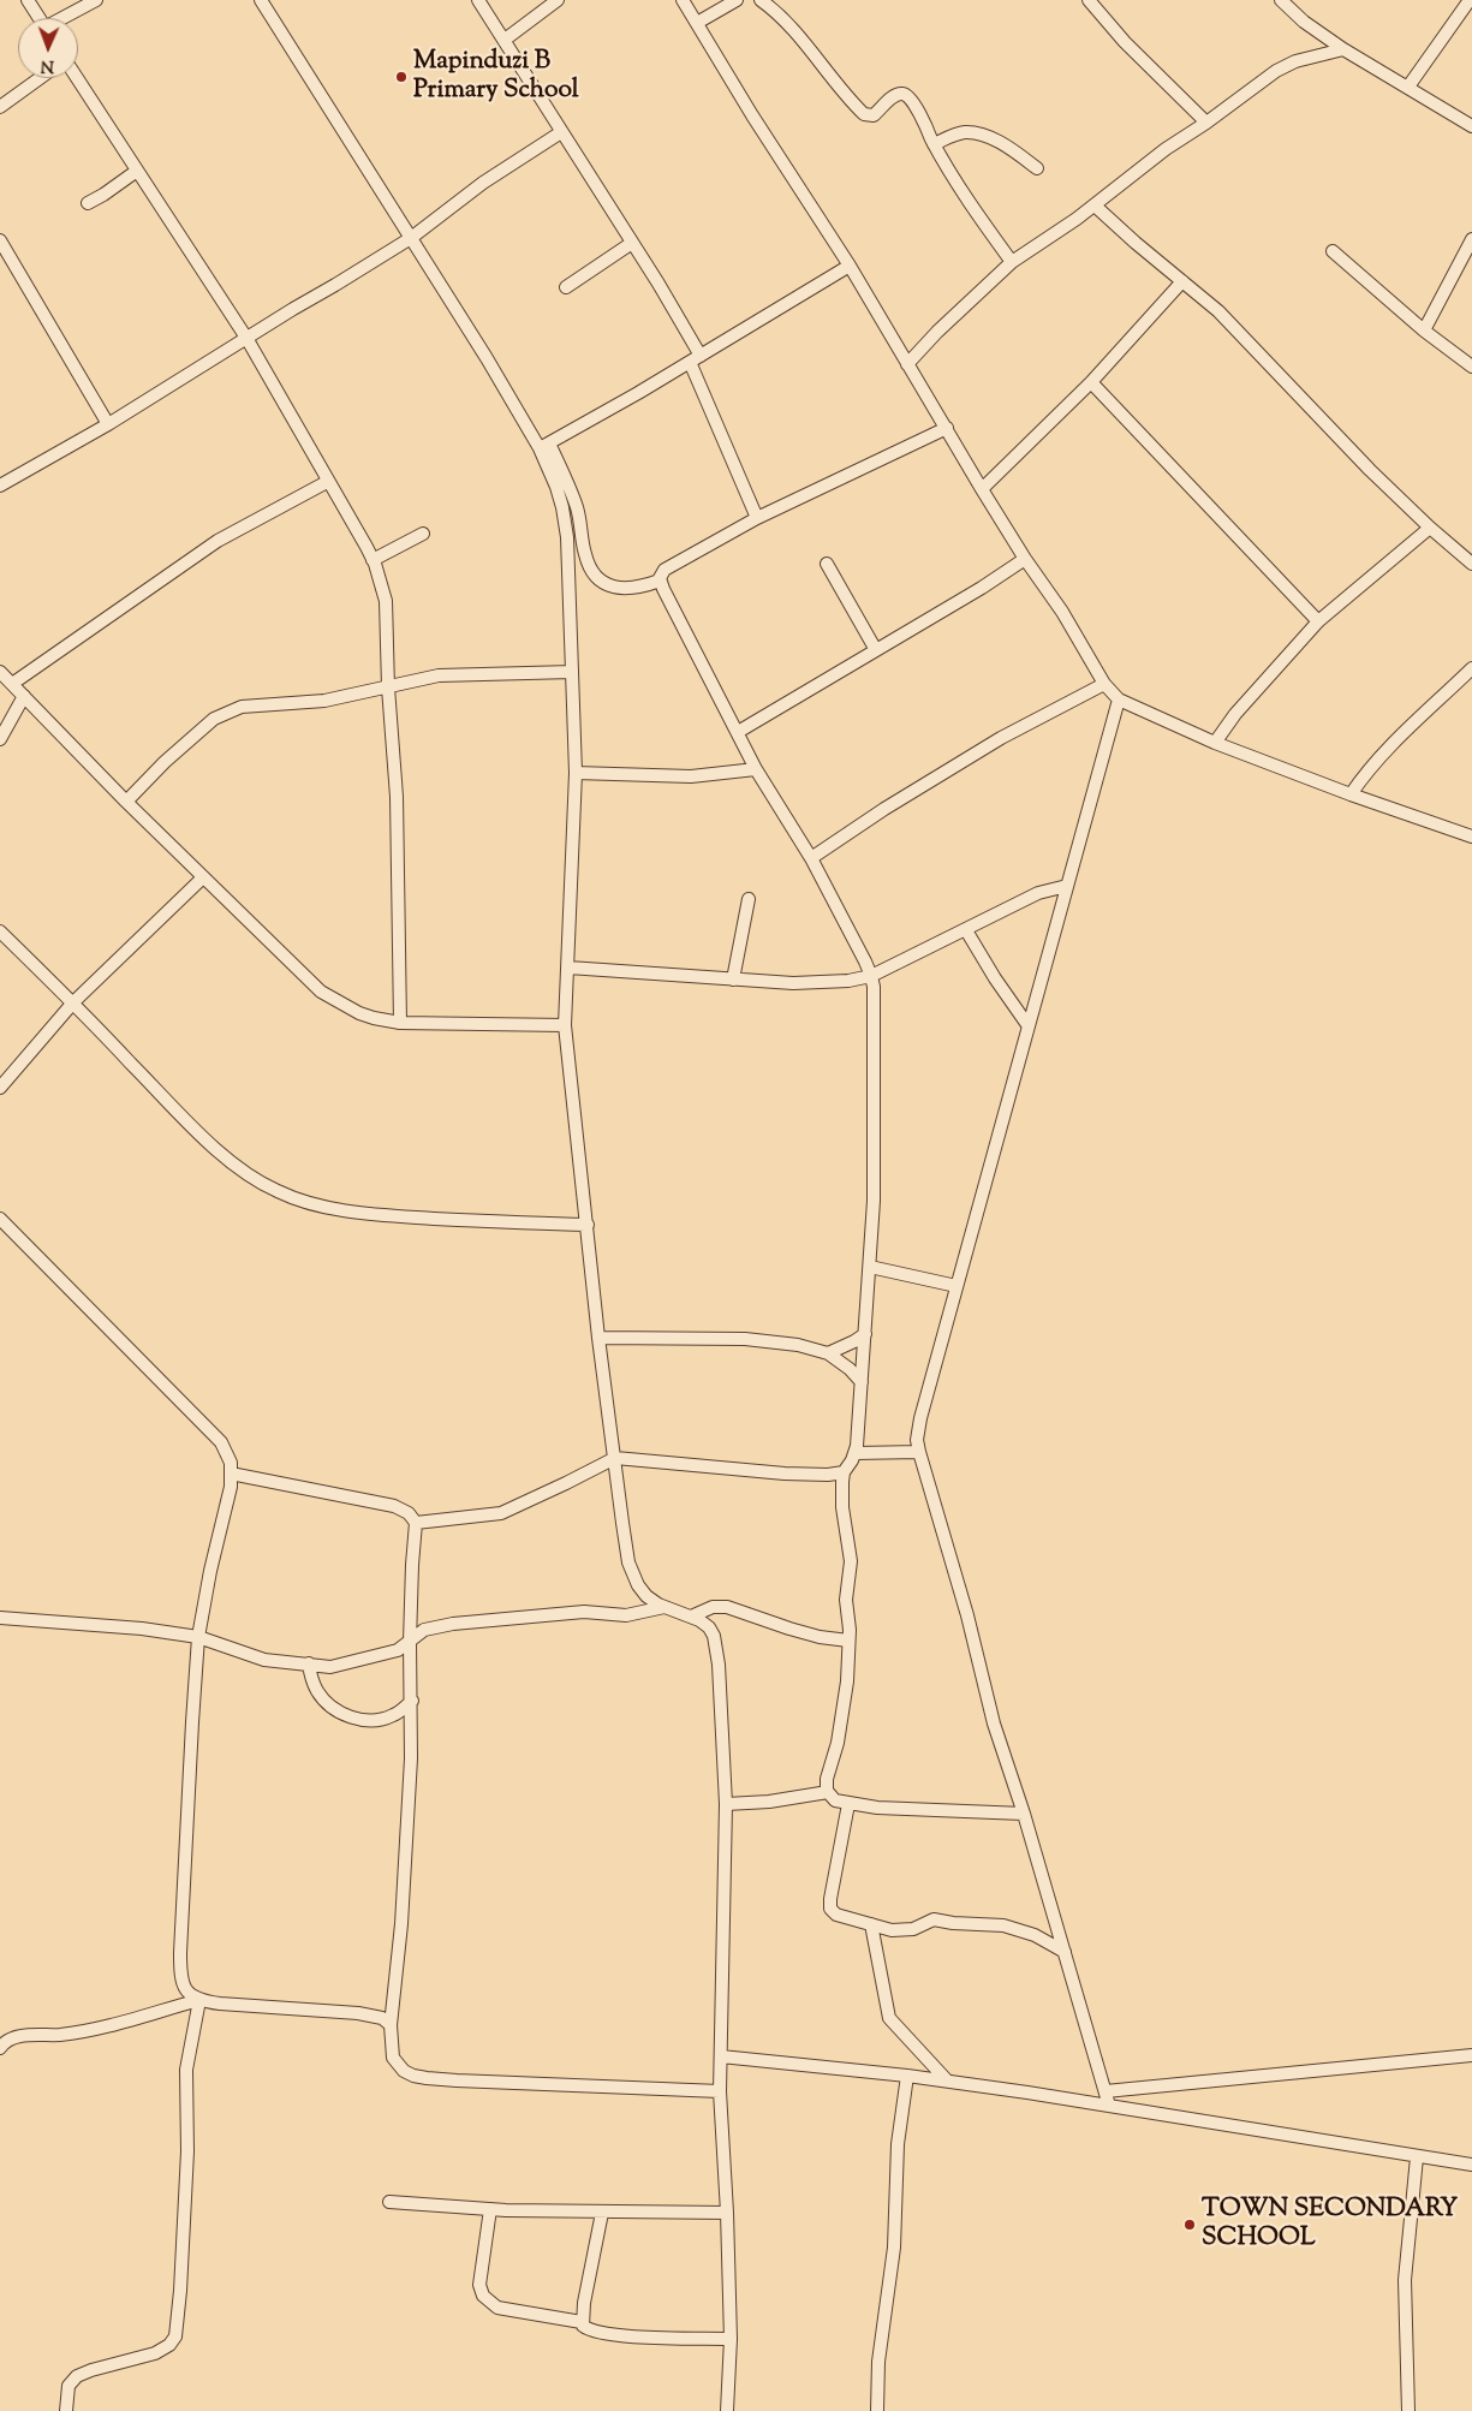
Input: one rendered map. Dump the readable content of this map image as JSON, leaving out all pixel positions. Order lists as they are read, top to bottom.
{
  "places": ["Mapinduzi B Primary School", "TOWN SECONDARY SCHOOL"],
  "north": "bottom"
}
